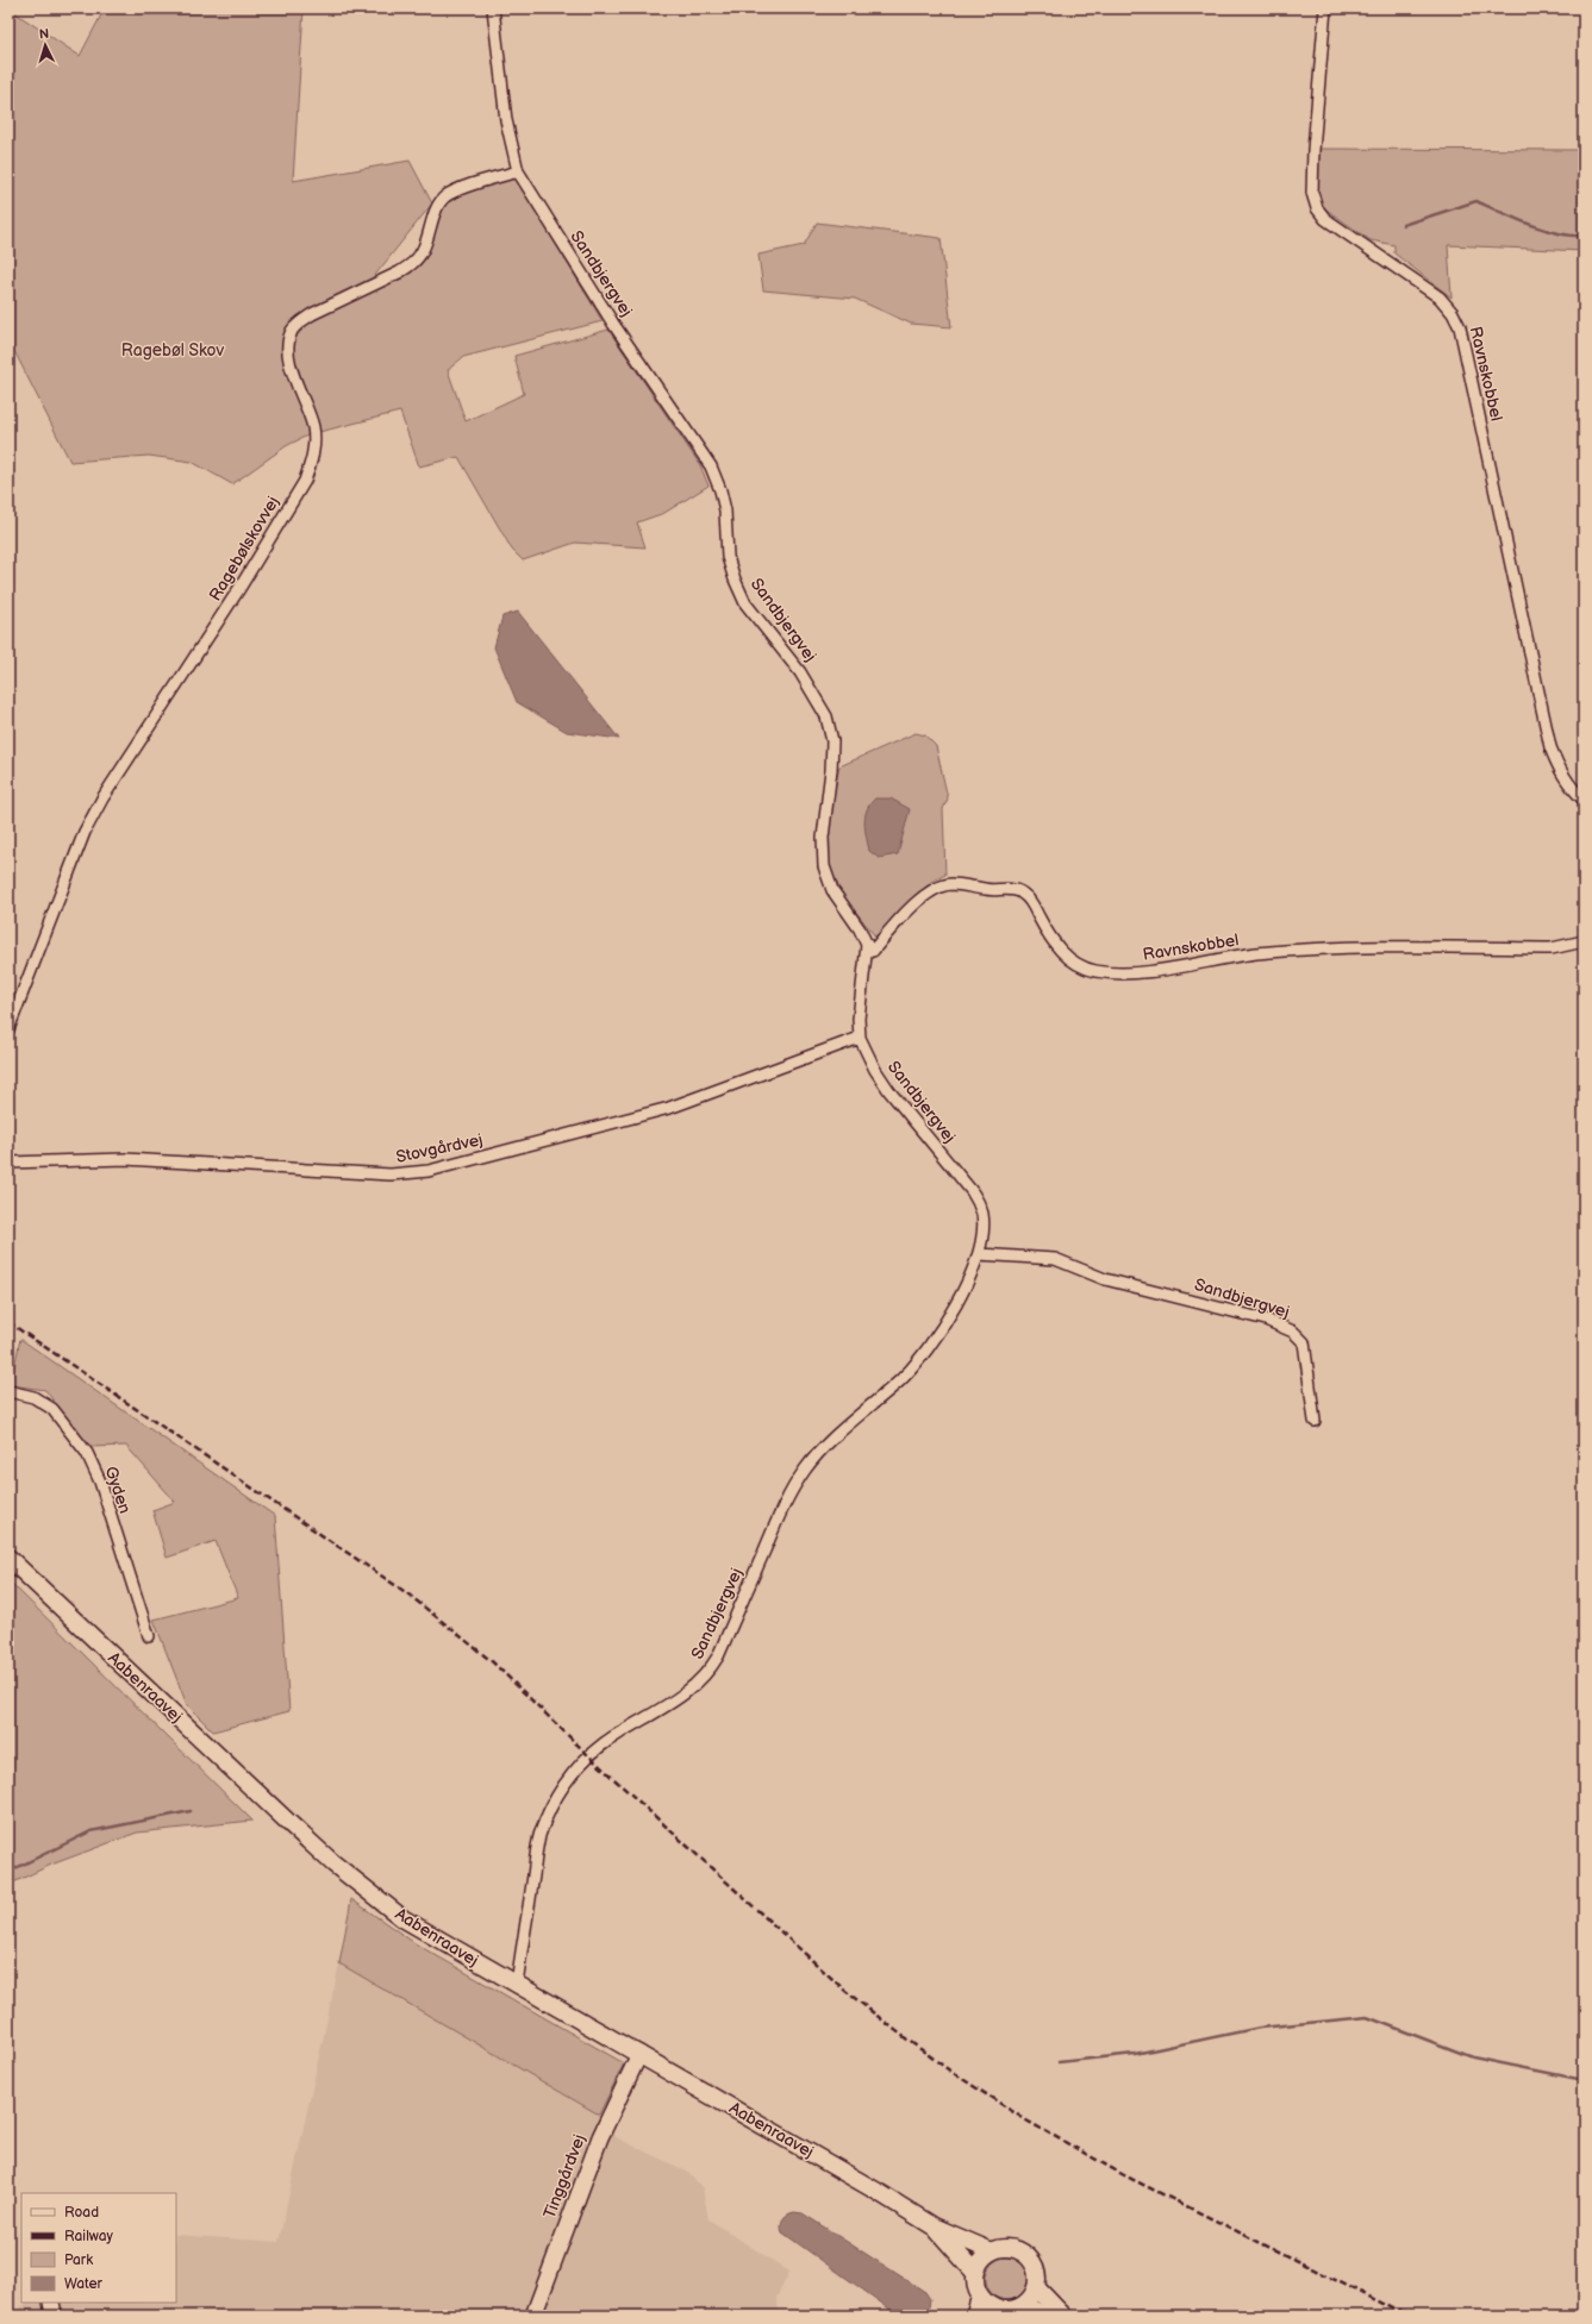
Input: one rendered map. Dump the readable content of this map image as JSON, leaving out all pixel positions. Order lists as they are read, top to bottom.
{
  "streets": {
    "main road": ["Aabenraavej"],
    "street": [
      "Sandbjergvej",
      "Ravnskobbel",
      "Ragebølskovvej",
      "Stovgårdvej",
      "Gyden",
      "Tinggårdvej"
    ]
  },
  "crossings": [
    ["Sandbjergvej", "Ravnskobbel"],
    ["Sandbjergvej", "Ragebølskovvej"],
    ["Sandbjergvej", "Stovgårdvej"],
    ["Sandbjergvej", "Aabenraavej"],
    ["Aabenraavej", "Tinggårdvej"]
  ],
  "parks": ["Ragebøl Skov"],
  "legend": [
    "Road",
    "Railway",
    "Park",
    "Water"
  ],
  "north": "top"
}
